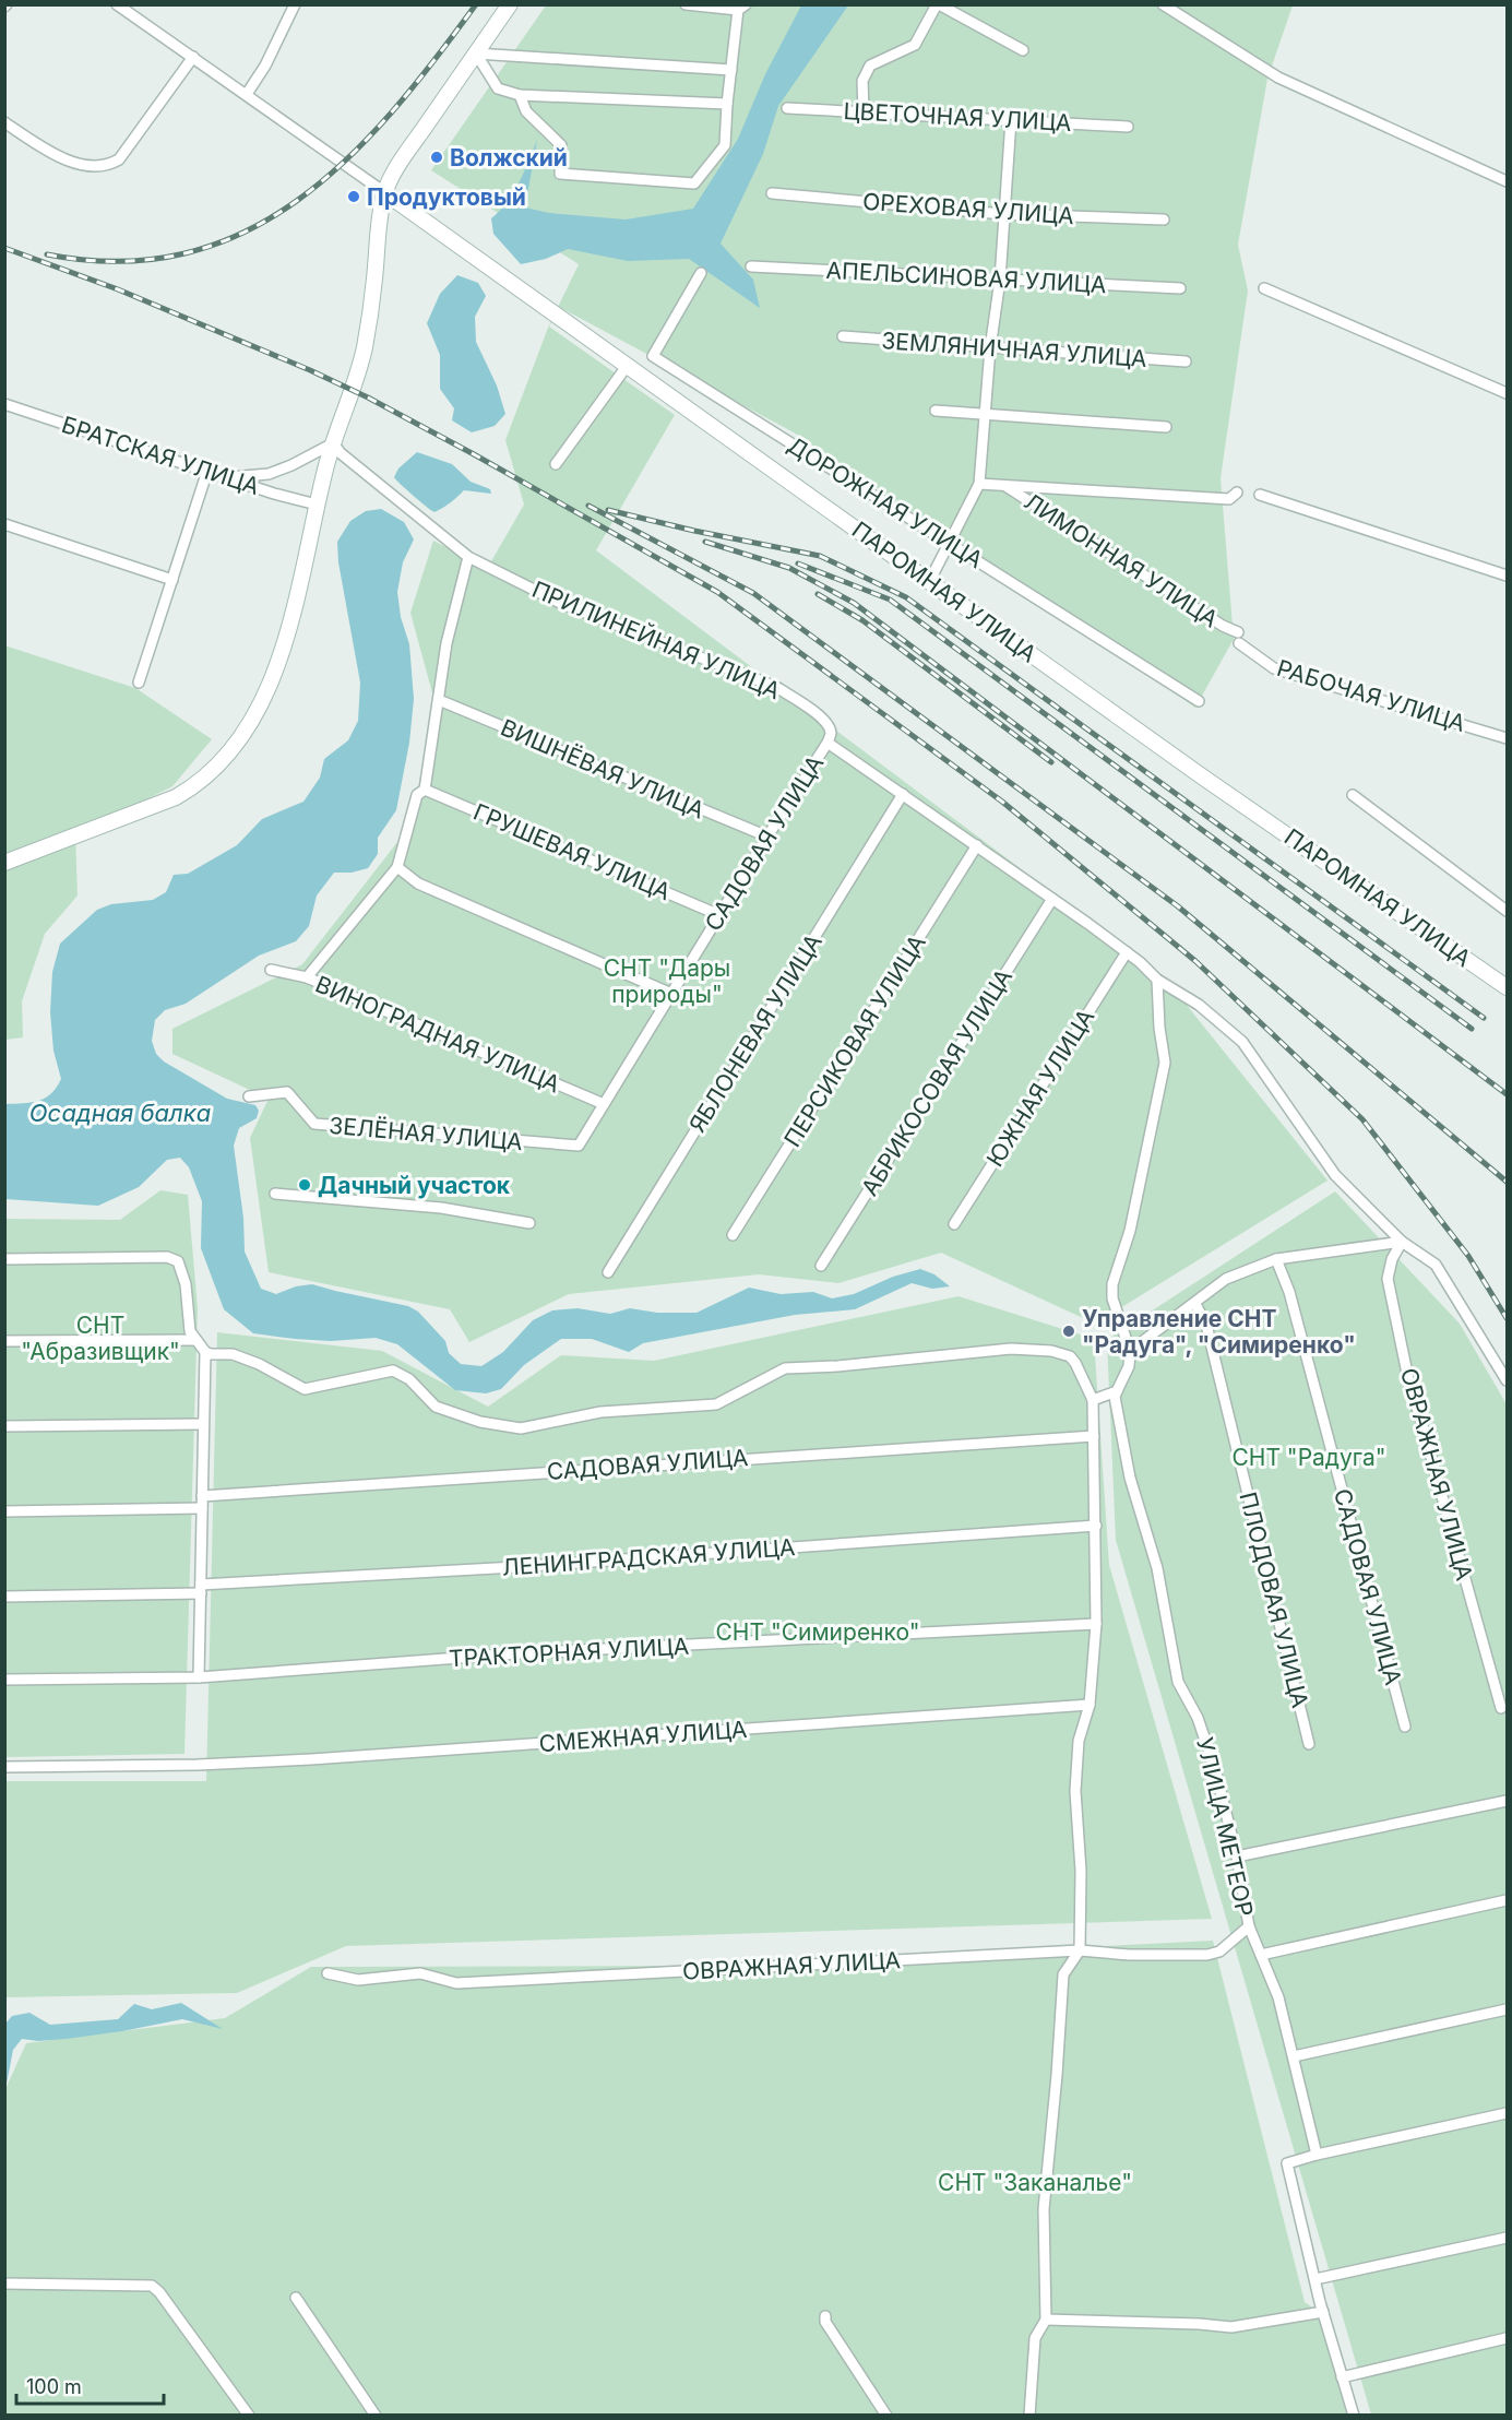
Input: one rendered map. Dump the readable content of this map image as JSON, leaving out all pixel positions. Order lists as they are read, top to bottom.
{
  "streets": {
    "street": [
      "ЦВЕТОЧНАЯ УЛИЦА",
      "ОРЕХОВАЯ УЛИЦА",
      "АПЕЛЬСИНОВАЯ УЛИЦА",
      "ЗЕМЛЯНИЧНАЯ УЛИЦА",
      "БРАТСКАЯ УЛИЦА",
      "ДОРОЖНАЯ УЛИЦА",
      "ЛИМОННАЯ УЛИЦА",
      "ПАРОМНАЯ УЛИЦА",
      "ПРИЛИНЕЙНАЯ УЛИЦА",
      "РАБОЧАЯ УЛИЦА",
      "ВИШНЁВАЯ УЛИЦА",
      "САДОВАЯ УЛИЦА",
      "ГРУШЕВАЯ УЛИЦА",
      "ЯБЛОНЕВАЯ УЛИЦА",
      "ВИНОГРАДНАЯ УЛИЦА",
      "ПЕРСИКОВАЯ УЛИЦА",
      "АБРИКОСОВАЯ УЛИЦА",
      "ЮЖНАЯ УЛИЦА",
      "ЗЕЛЁНАЯ УЛИЦА",
      "ОВРАЖНАЯ УЛИЦА",
      "ЛЕНИНГРАДСКАЯ УЛИЦА",
      "ПЛОДОВАЯ УЛИЦА",
      "ТРАКТОРНАЯ УЛИЦА",
      "СМЕЖНАЯ УЛИЦА",
      "УЛИЦА МЕТЕОР"
    ]
  },
  "crossings": [
    ["ЛИМОННАЯ УЛИЦА", "РАБОЧАЯ УЛИЦА"],
    ["ПРИЛИНЕЙНАЯ УЛИЦА", "САДОВАЯ УЛИЦА"],
    ["ВИШНЁВАЯ УЛИЦА", "САДОВАЯ УЛИЦА"],
    ["САДОВАЯ УЛИЦА", "ГРУШЕВАЯ УЛИЦА"],
    ["САДОВАЯ УЛИЦА", "ВИНОГРАДНАЯ УЛИЦА"],
    ["САДОВАЯ УЛИЦА", "ЗЕЛЁНАЯ УЛИЦА"],
    ["ОВРАЖНАЯ УЛИЦА", "УЛИЦА МЕТЕОР"]
  ],
  "water": ["Осадная балка"],
  "parks": [
    "СНТ \"Дары природы\"",
    "СНТ \"Абразивщик\"",
    "СНТ \"Радуга\"",
    "СНТ \"Симиренко\"",
    "СНТ \"Заканалье\""
  ],
  "places": [
    "Волжский",
    "Продуктовый",
    "Дачный участок",
    "Управление СНТ \"Радуга\", \"Симиренко\""
  ],
  "scale_bar": "100 m"
}
